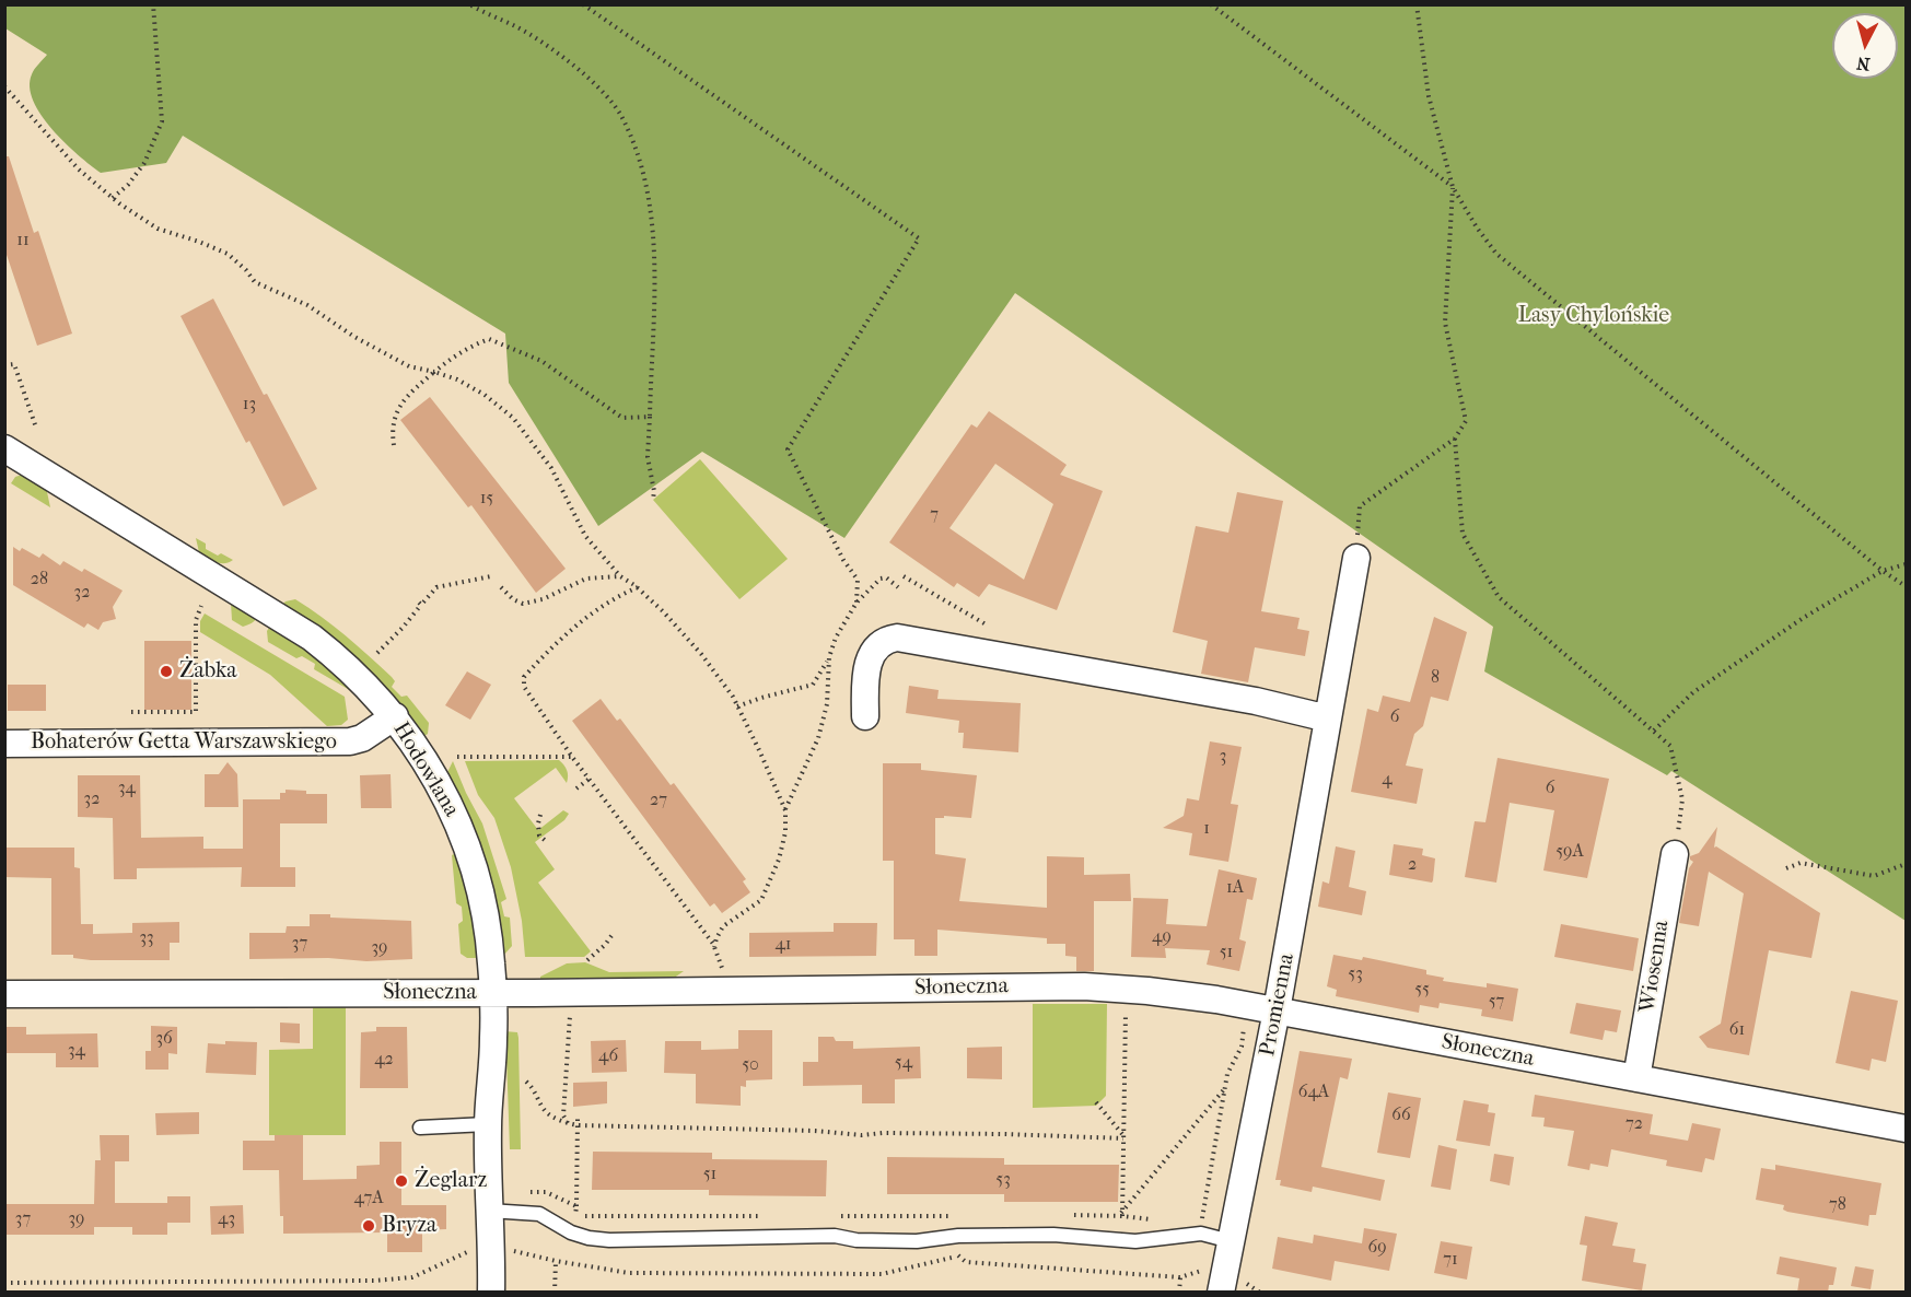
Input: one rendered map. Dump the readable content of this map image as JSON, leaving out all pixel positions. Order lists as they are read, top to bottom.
{
  "streets": {
    "street": [
      "Bohaterów Getta Warszawskiego",
      "Hodowlana",
      "Wiosenna",
      "Słoneczna",
      "Promienna"
    ]
  },
  "crossings": [
    ["Bohaterów Getta Warszawskiego", "Hodowlana"],
    ["Hodowlana", "Słoneczna"],
    ["Wiosenna", "Słoneczna"],
    ["Słoneczna", "Promienna"]
  ],
  "parks": ["Lasy Chylońskie"],
  "places": ["Żabka", "Żeglarz", "Bryza"],
  "house_numbers": [
    "11",
    "13",
    "15",
    "7",
    "28",
    "32",
    "8",
    "6",
    "3",
    "4",
    "34",
    "6",
    "32",
    "27",
    "1",
    "59A",
    "2",
    "1A",
    "49",
    "33",
    "37",
    "41",
    "39",
    "51",
    "53",
    "55",
    "57",
    "61",
    "36",
    "34",
    "46",
    "42",
    "54",
    "50",
    "64A",
    "66",
    "72",
    "51",
    "53",
    "47A",
    "78",
    "37",
    "39",
    "43",
    "69",
    "71"
  ],
  "north": "bottom"
}
